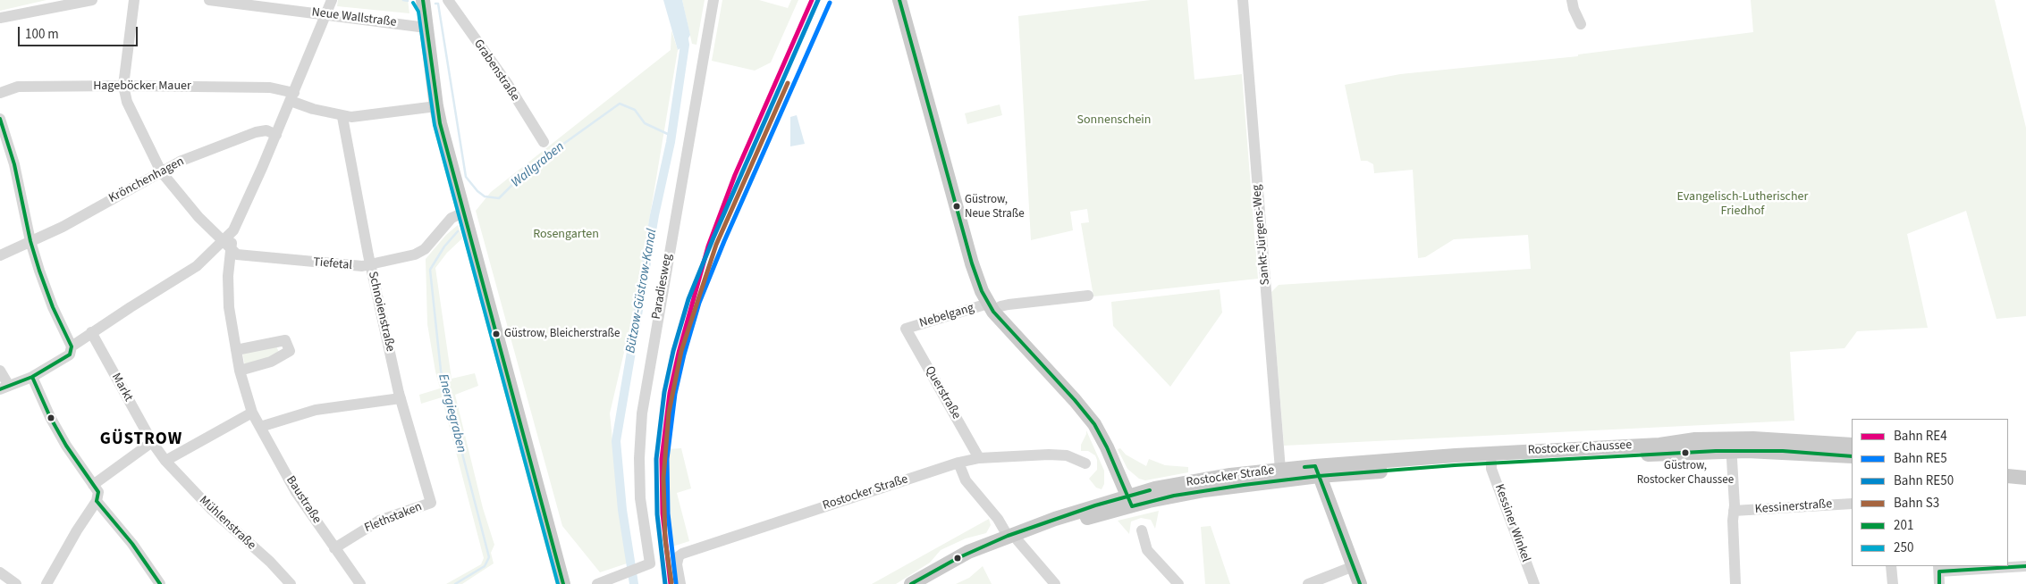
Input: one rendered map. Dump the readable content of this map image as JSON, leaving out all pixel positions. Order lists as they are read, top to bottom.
{
  "streets": {
    "main road": ["Rostocker Chaussee", "Rostocker Straße"],
    "street": [
      "Neue Wallstraße",
      "Grabenstraße",
      "Hageböcker Mauer",
      "Krönchenhagen",
      "Sankt-Jürgens-Weg",
      "Tiefetal",
      "Paradiesweg",
      "Schnoienstraße",
      "Nebelgang",
      "Markt",
      "Querstraße",
      "Baustraße",
      "Kessinerstraße",
      "Flethstaken",
      "Mühlenstraße",
      "Kessiner Winkel"
    ]
  },
  "crossings": [
    ["Hageböcker Mauer", "Schnoienstraße"],
    ["Sankt-Jürgens-Weg", "Rostocker Chaussee"],
    ["Sankt-Jürgens-Weg", "Rostocker Straße"],
    ["Tiefetal", "Schnoienstraße"],
    ["Tiefetal", "Baustraße"],
    ["Schnoienstraße", "Flethstaken"],
    ["Nebelgang", "Querstraße"],
    ["Markt", "Mühlenstraße"],
    ["Querstraße", "Rostocker Straße"],
    ["Rostocker Chaussee", "Rostocker Straße"],
    ["Rostocker Chaussee", "Kessiner Winkel"],
    ["Baustraße", "Flethstaken"]
  ],
  "districts": ["GÜSTROW"],
  "water": ["Wallgraben", "Bützow-Güstrow-Kanal", "Energiegraben"],
  "parks": ["Sonnenschein", "Evangelisch-Lutherischer Friedhof", "Rosengarten"],
  "places": ["Güstrow, Neue Straße", "Güstrow, Bleicherstraße", "Güstrow, Rostocker Chaussee"],
  "lines": [
    "rail line RE4",
    "rail line RE50",
    "transit line 201",
    "rail line RE5",
    "transit line 250",
    "rail line S3"
  ],
  "legend": [
    "Bahn RE4",
    "Bahn RE5",
    "Bahn RE50",
    "Bahn S3",
    "201",
    "250"
  ],
  "scale_bar": "100 m"
}
